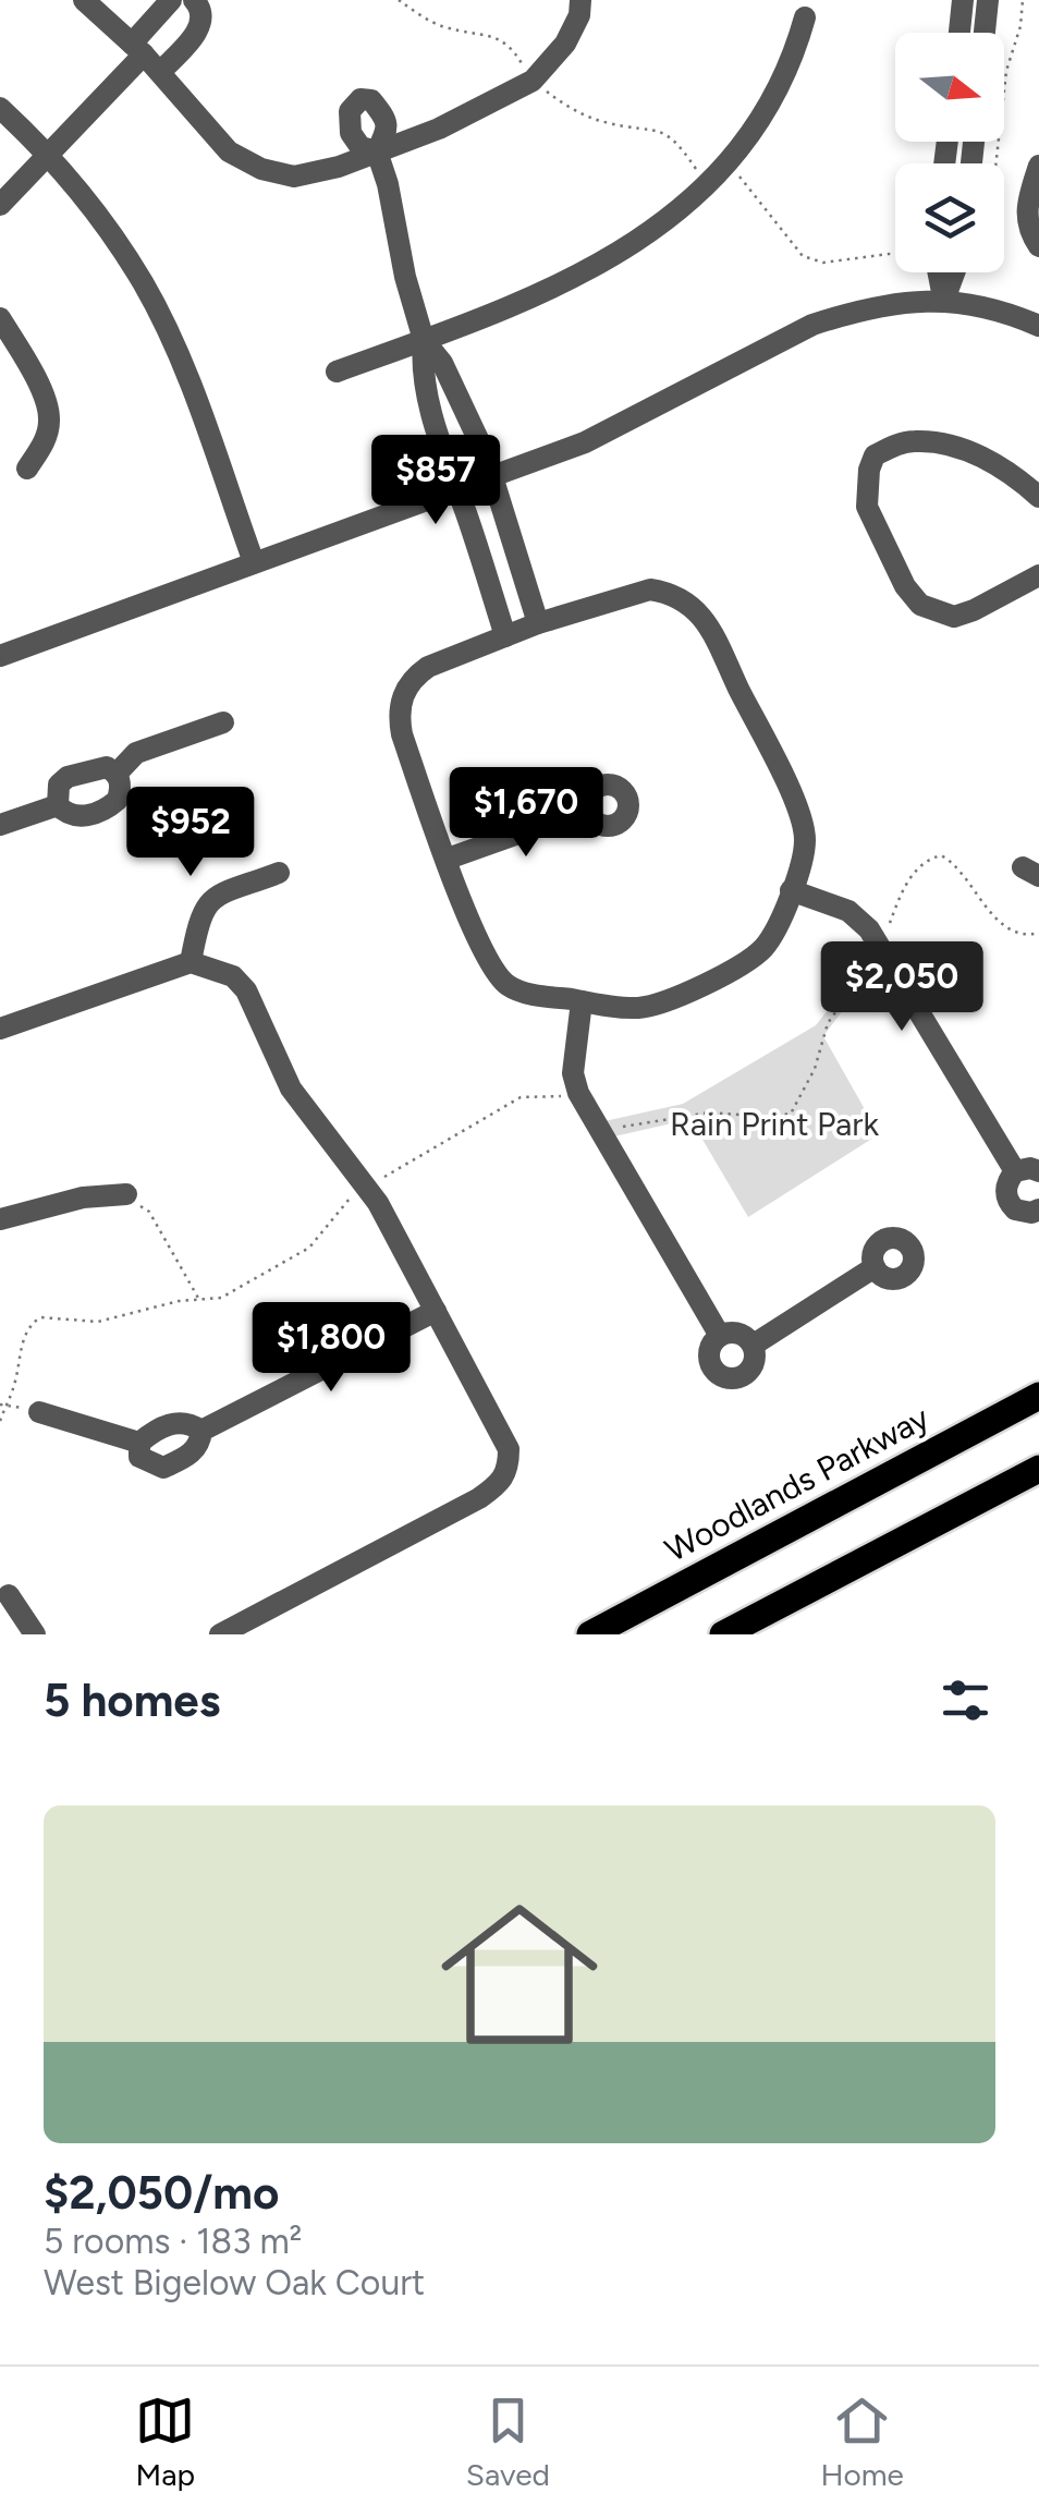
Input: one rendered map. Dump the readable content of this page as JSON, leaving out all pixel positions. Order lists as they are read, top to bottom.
{
  "streets": {
    "main road": ["Woodlands Parkway"]
  },
  "parks": ["Rain Print Park"],
  "north": "right",
  "page": {
    "price": [
      "$857",
      "$1,670",
      "$952",
      "$2,050",
      "$1,800"
    ],
    "heading": "5 homes",
    "list": [
      {
        "name": "$2,050/mo",
        "note": "5 rooms · 183 m² · West Bigelow Oak Court"
      }
    ],
    "tabs": ["Map", "Saved", "Home"]
  }
}
